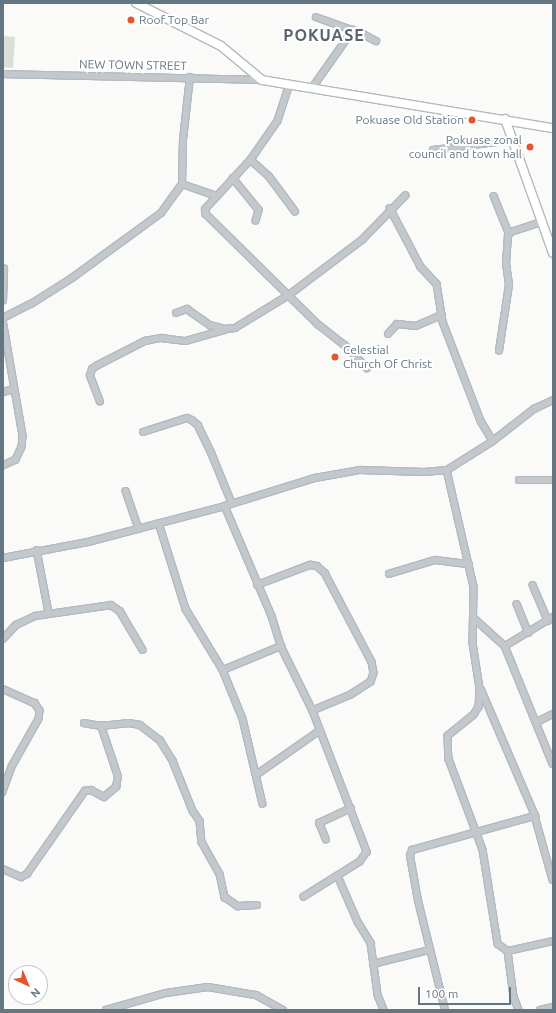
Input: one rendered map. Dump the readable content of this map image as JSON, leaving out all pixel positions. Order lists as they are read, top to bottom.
{
  "streets": {
    "street": ["NEW TOWN STREET"]
  },
  "districts": ["POKUASE"],
  "places": [
    "Roof Top Bar",
    "Pokuase Old Station",
    "Pokuase zonal council and town hall",
    "Celestial Church Of Christ"
  ],
  "scale_bar": "100 m",
  "north": "bottom right"
}
